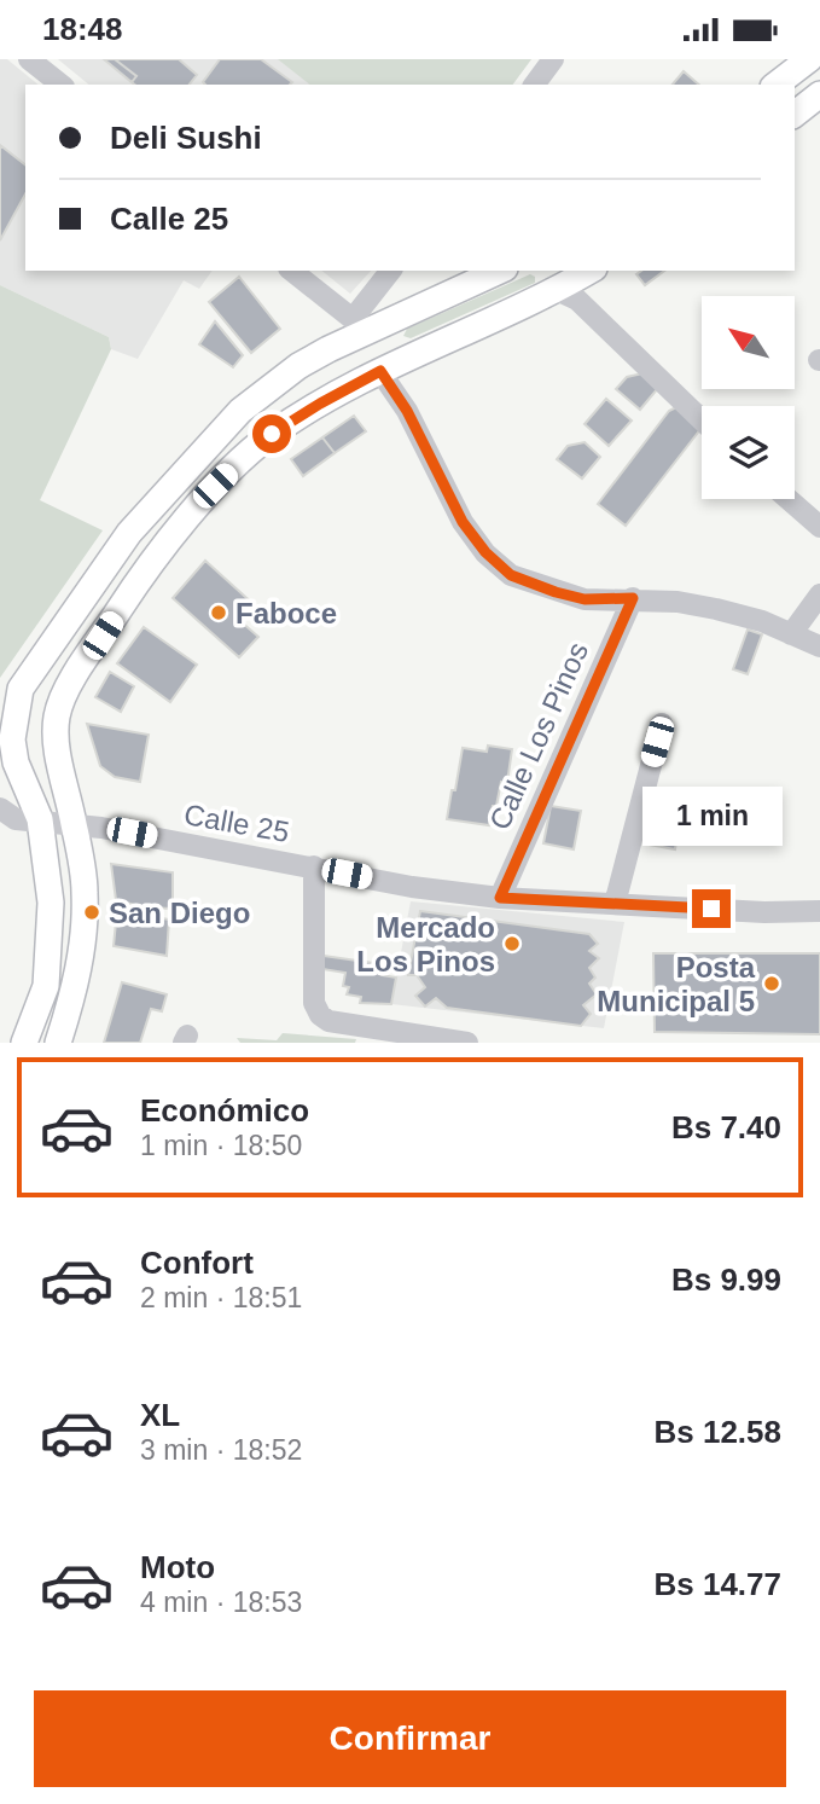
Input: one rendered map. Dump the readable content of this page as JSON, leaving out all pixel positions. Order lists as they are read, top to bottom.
{
  "streets": {
    "street": ["Calle Los Pinos", "Calle 25"]
  },
  "crossings": [
    ["Calle Los Pinos", "Calle 25"]
  ],
  "places": [
    "Faboce",
    "San Diego",
    "Mercado Los Pinos",
    "Posta Municipal 5"
  ],
  "north": "top left",
  "page": {
    "status": "18:48",
    "banner": ["Deli Sushi", "Calle 25"],
    "bubble": "1 min",
    "list": [
      {
        "name": "Económico",
        "note": "1 min · 18:50",
        "value": "Bs 7.40"
      },
      {
        "name": "Confort",
        "note": "2 min · 18:51",
        "value": "Bs 9.99"
      },
      {
        "name": "XL",
        "note": "3 min · 18:52",
        "value": "Bs 12.58"
      },
      {
        "name": "Moto",
        "note": "4 min · 18:53",
        "value": "Bs 14.77"
      }
    ],
    "buttons": "Confirmar"
  }
}
